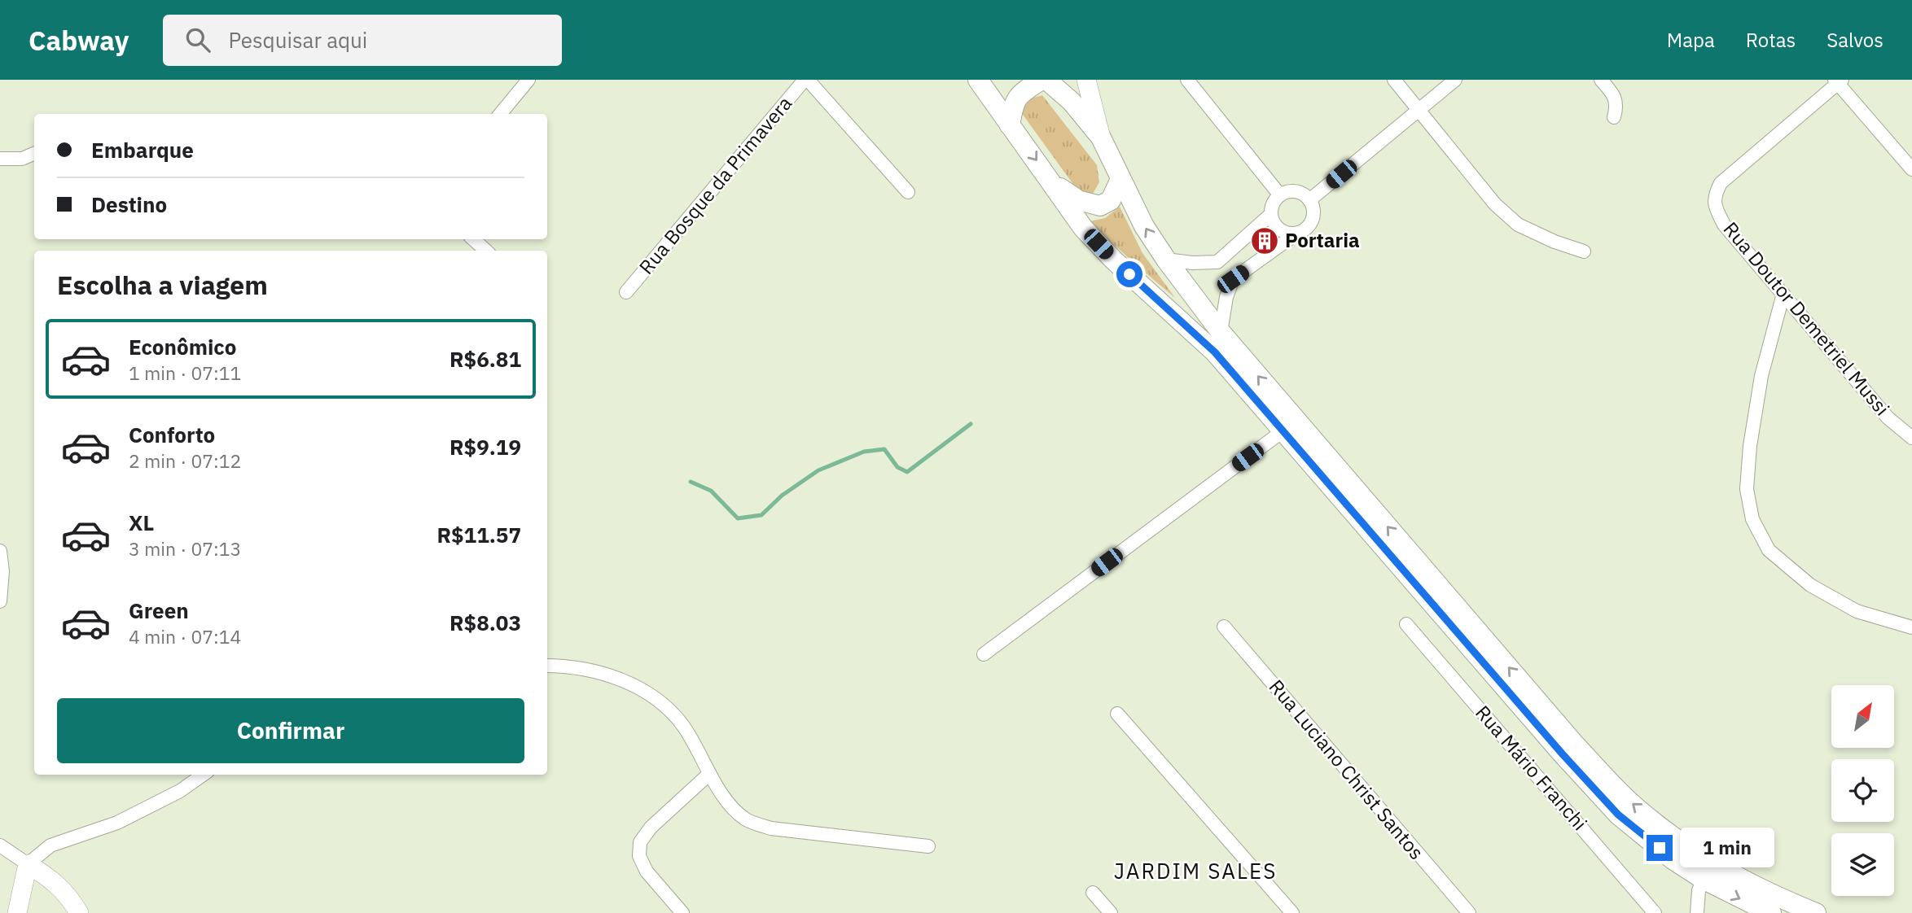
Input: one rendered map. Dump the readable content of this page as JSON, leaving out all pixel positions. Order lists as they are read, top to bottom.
{
  "streets": {
    "street": [
      "Rua Bosque da Primavera",
      "Rua Doutor Demetriel Mussi",
      "Rua Mário Franchi",
      "Rua Luciano Christ Santos"
    ]
  },
  "districts": ["JARDIM SALES"],
  "places": {
    "building": ["Portaria"]
  },
  "north": "top right",
  "page": {
    "header": "Cabway",
    "search": "Pesquisar aqui",
    "nav": ["Mapa", "Rotas", "Salvos"],
    "banner": ["Embarque", "Destino"],
    "heading": "Escolha a viagem",
    "list": [
      {
        "name": "Econômico",
        "note": "1 min · 07:11",
        "value": "R$6.81"
      },
      {
        "name": "Conforto",
        "note": "2 min · 07:12",
        "value": "R$9.19"
      },
      {
        "name": "XL",
        "note": "3 min · 07:13",
        "value": "R$11.57"
      },
      {
        "name": "Green",
        "note": "4 min · 07:14",
        "value": "R$8.03"
      }
    ],
    "buttons": "Confirmar",
    "bubble": "1 min"
  }
}
